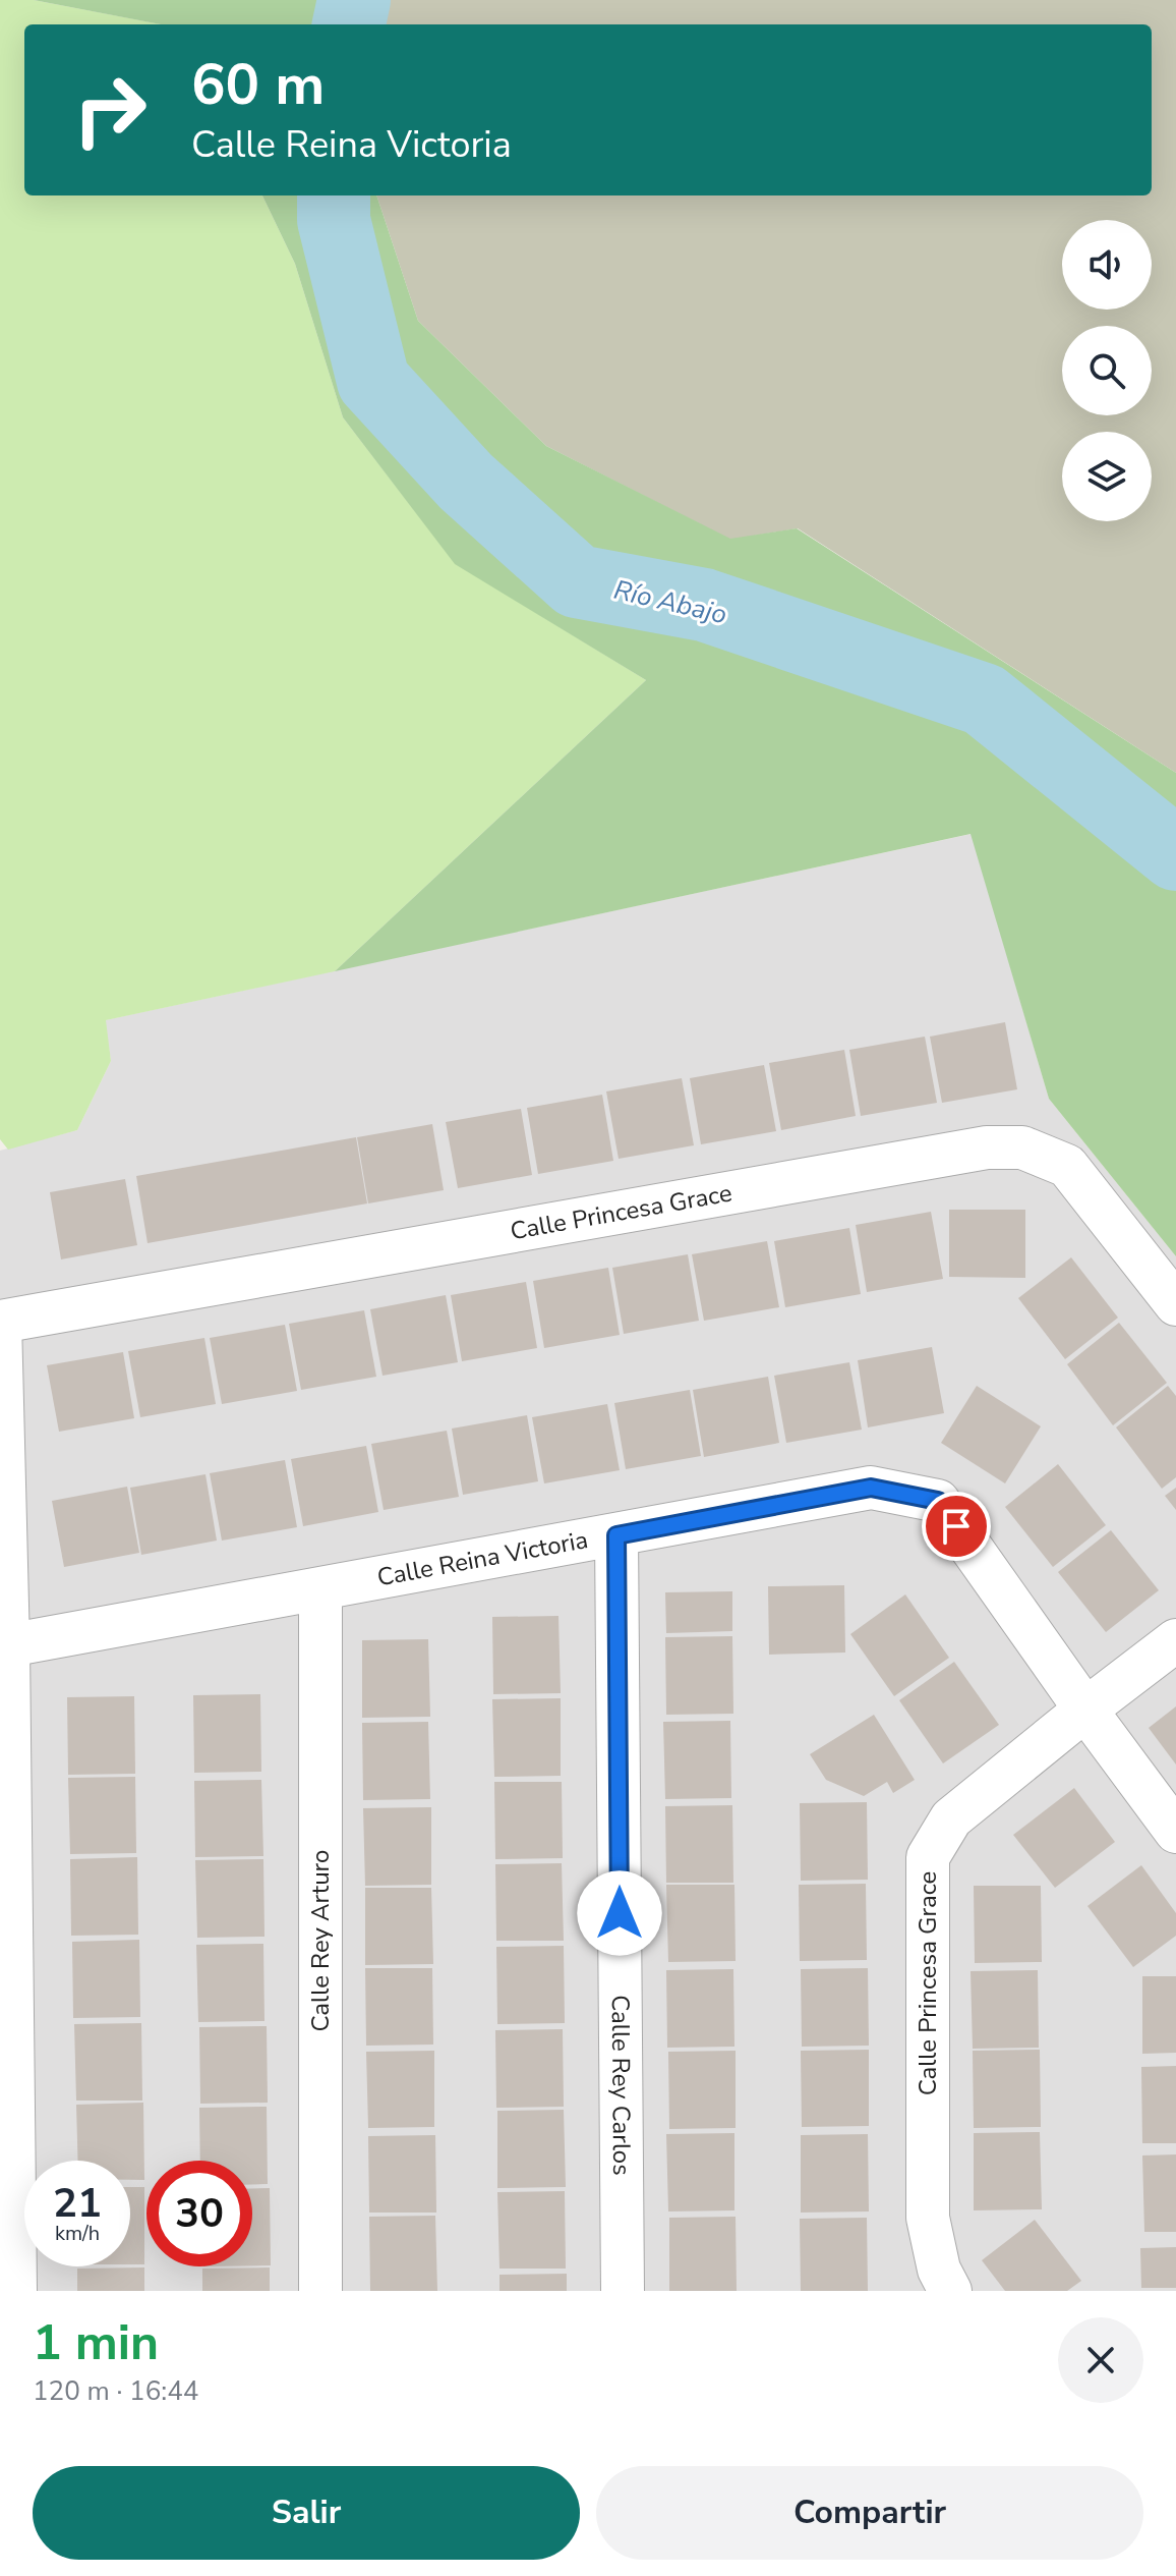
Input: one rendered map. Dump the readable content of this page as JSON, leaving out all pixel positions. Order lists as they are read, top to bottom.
{
  "streets": {
    "street": [
      "Calle Princesa Grace",
      "Calle Reina Victoria",
      "Calle Rey Arturo",
      "Calle Rey Carlos"
    ]
  },
  "crossings": [
    ["Calle Princesa Grace", "Calle Reina Victoria"],
    ["Calle Reina Victoria", "Calle Rey Arturo"],
    ["Calle Reina Victoria", "Calle Rey Carlos"]
  ],
  "water": ["Río Abajo"],
  "page": {
    "turn": ["60 m", "Calle Reina Victoria"],
    "speed": "21 km/h",
    "limit": "30",
    "heading": ["1 min", "120 m · 16:44"],
    "buttons": ["Salir", "Compartir"]
  }
}
